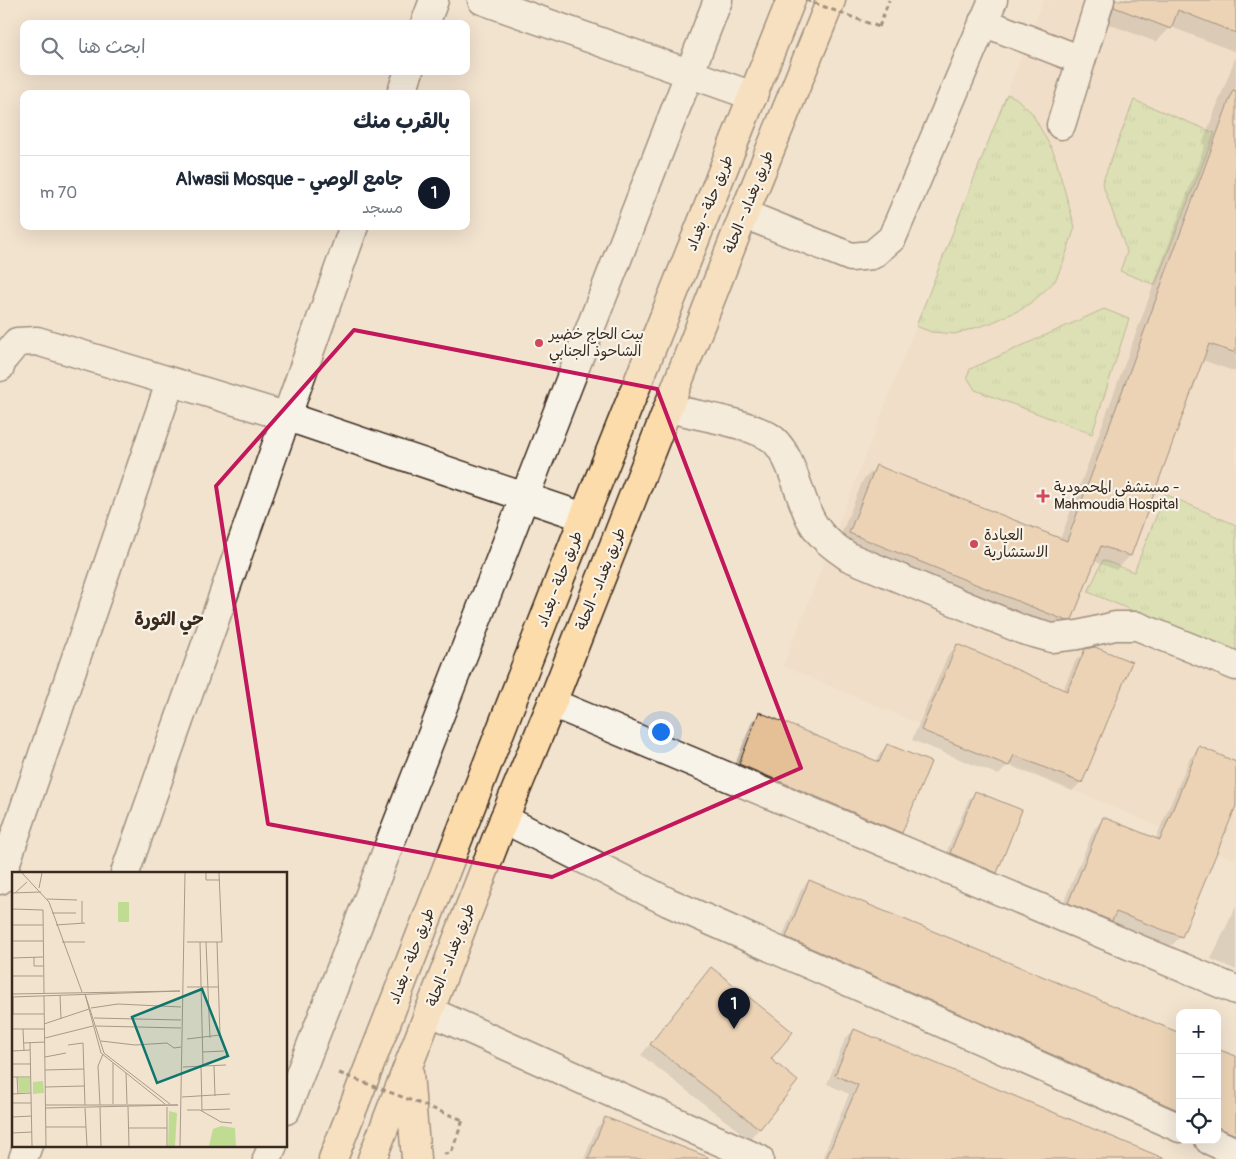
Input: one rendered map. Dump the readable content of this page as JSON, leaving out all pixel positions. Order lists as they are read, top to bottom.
{
  "streets": {
    "main road": ["طريق بغداد - الحلة", "طريق حلة - بغداد"]
  },
  "districts": ["حي الثورة"],
  "places": {
    "other": ["بيت الحاج خضير الشاحوذ الجنابي", "العيادة الاستشارية"],
    "health": ["مستشفى المحمودية - Mahmoudia Hospital"]
  },
  "page": {
    "search": "ابحث هنا",
    "heading": "بالقرب منك",
    "list": [
      {
        "mark": "1",
        "name": "جامع الوصي - Alwasii Mosque",
        "note": "مسجد",
        "value": "70 m"
      }
    ],
    "pins": "1",
    "map_buttons": ["+", "−"]
  }
}
